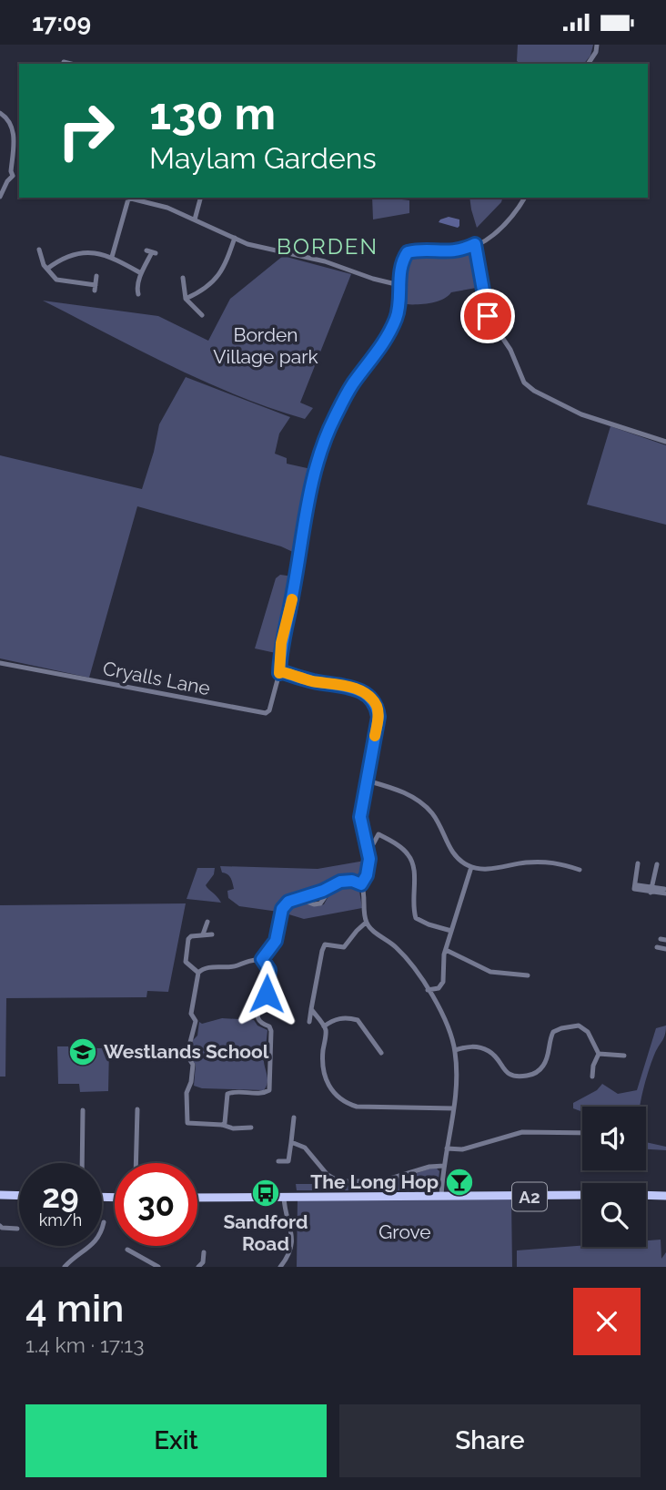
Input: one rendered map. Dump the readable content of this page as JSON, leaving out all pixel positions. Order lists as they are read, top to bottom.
{
  "streets": {
    "main road": ["A2"],
    "street": ["Cryalls Lane"]
  },
  "districts": ["BORDEN"],
  "parks": ["Borden Village park", "Grove"],
  "places": {
    "school or university": ["Westlands School"],
    "bar": ["The Long Hop"],
    "bus stop": ["Sandford Road"]
  },
  "page": {
    "status": "17:09",
    "turn": ["130 m", "Maylam Gardens"],
    "speed": "29 km/h",
    "limit": "30",
    "heading": ["4 min", "1.4 km · 17:13"],
    "buttons": ["Exit", "Share"]
  }
}
